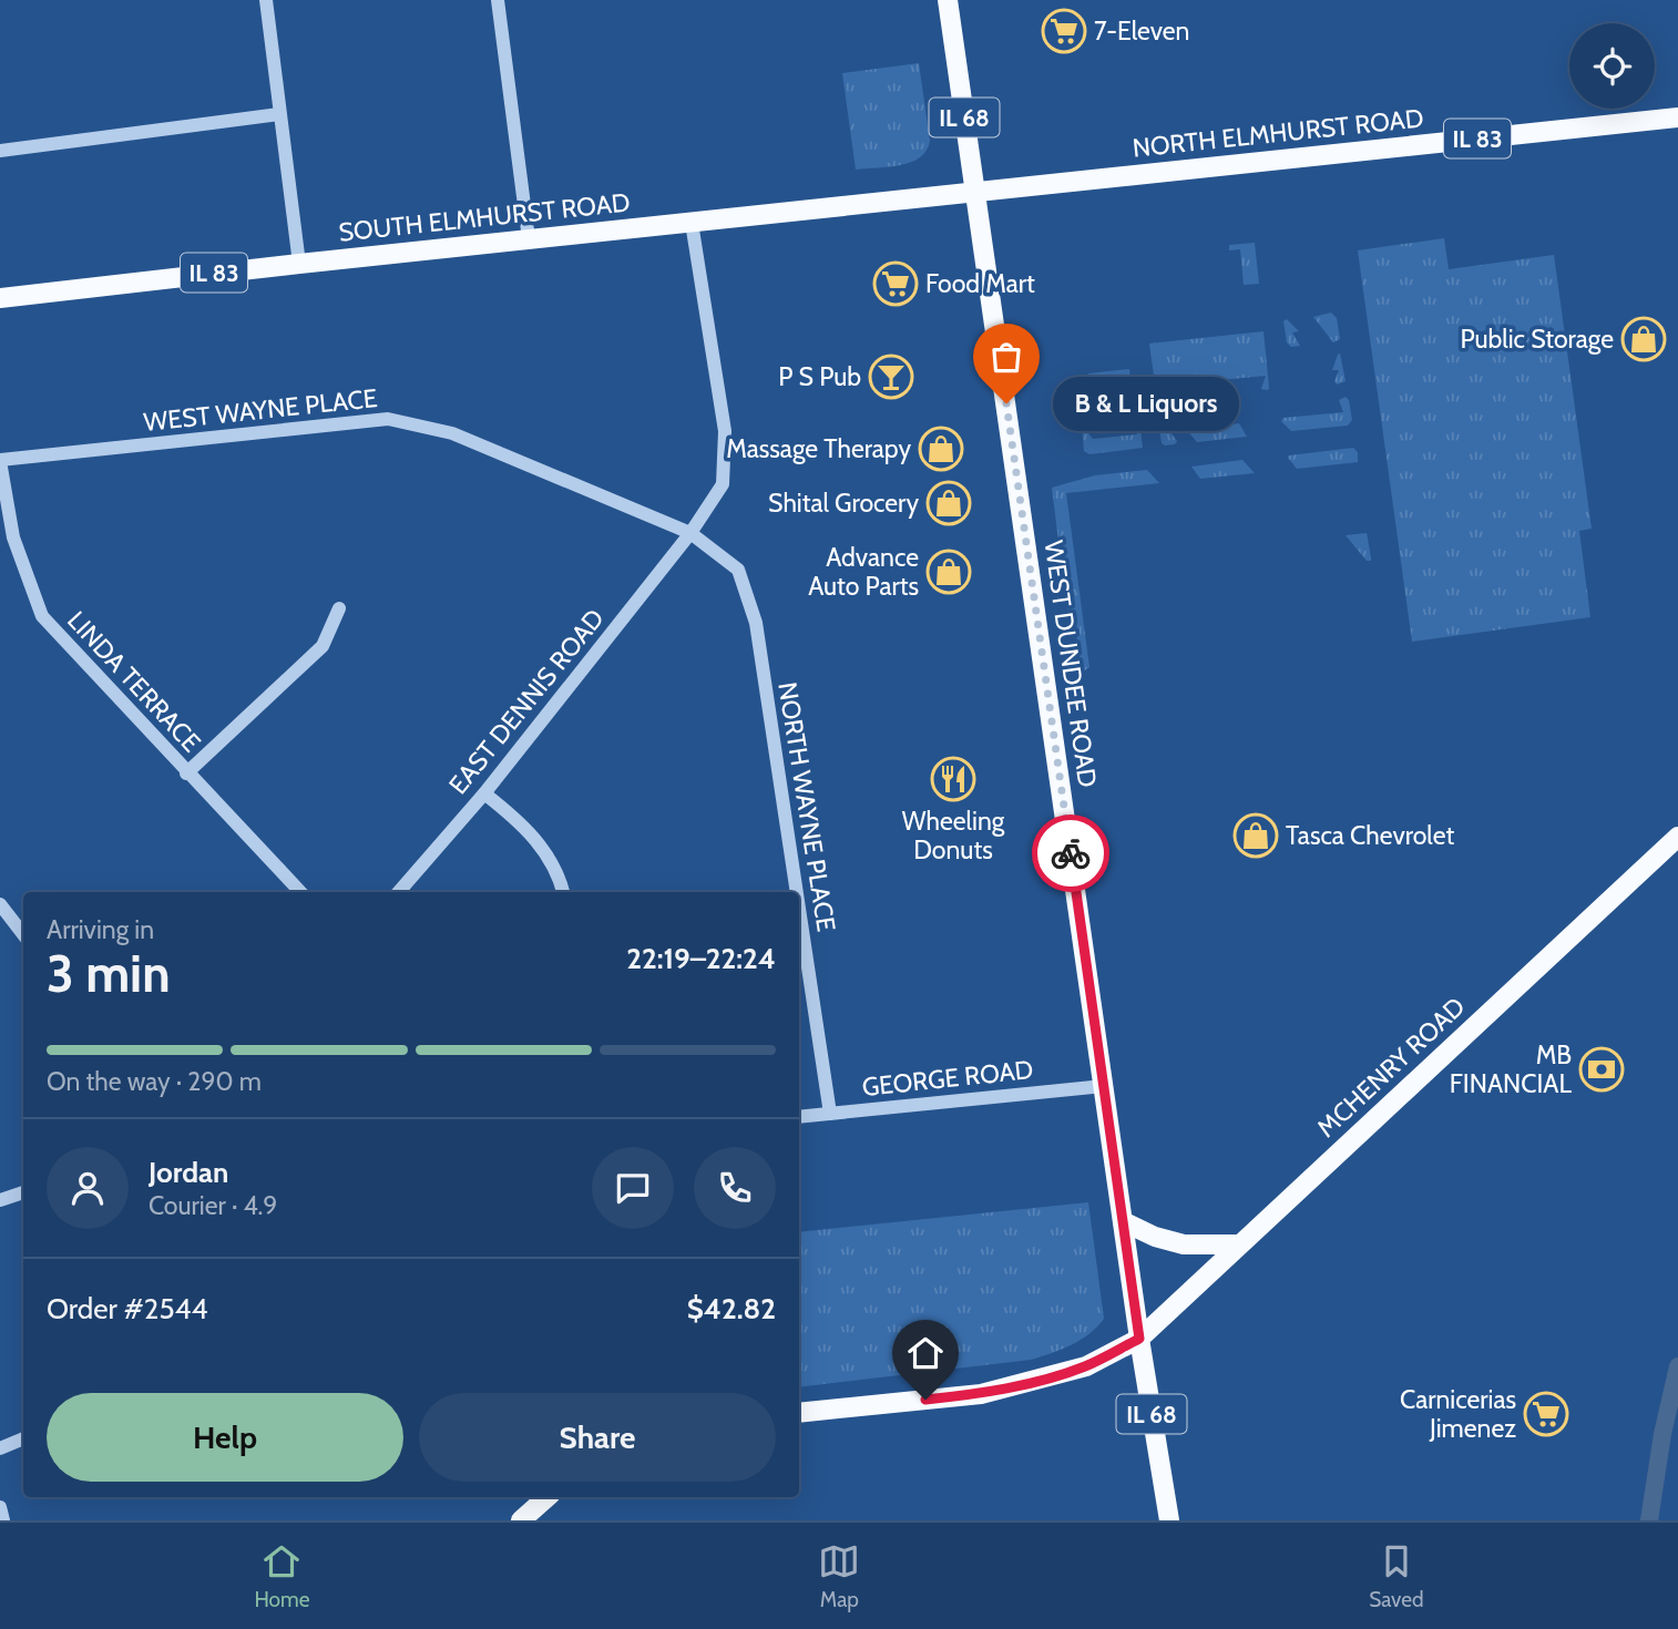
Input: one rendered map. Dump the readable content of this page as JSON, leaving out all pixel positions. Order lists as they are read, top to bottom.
{
  "streets": {
    "main road": [
      "IL 68",
      "NORTH ELMHURST ROAD",
      "IL 83",
      "SOUTH ELMHURST ROAD",
      "WEST DUNDEE ROAD",
      "MCHENRY ROAD"
    ],
    "street": [
      "WEST WAYNE PLACE",
      "LINDA TERRACE",
      "EAST DENNIS ROAD",
      "NORTH WAYNE PLACE",
      "GEORGE ROAD"
    ]
  },
  "crossings": [
    ["NORTH ELMHURST ROAD", "SOUTH ELMHURST ROAD"],
    ["NORTH ELMHURST ROAD", "WEST DUNDEE ROAD"],
    ["SOUTH ELMHURST ROAD", "WEST DUNDEE ROAD"],
    ["SOUTH ELMHURST ROAD", "EAST DENNIS ROAD"],
    ["WEST WAYNE PLACE", "LINDA TERRACE"],
    ["WEST WAYNE PLACE", "EAST DENNIS ROAD"],
    ["WEST WAYNE PLACE", "NORTH WAYNE PLACE"],
    ["WEST DUNDEE ROAD", "MCHENRY ROAD"],
    ["WEST DUNDEE ROAD", "GEORGE ROAD"],
    ["EAST DENNIS ROAD", "NORTH WAYNE PLACE"],
    ["NORTH WAYNE PLACE", "GEORGE ROAD"]
  ],
  "places": {
    "supermarket": ["7-Eleven", "Food Mart", "Carnicerias Jimenez"],
    "shop": [
      "Public Storage",
      "Massage Therapy",
      "Shital Grocery",
      "Advance Auto Parts",
      "Tasca Chevrolet"
    ],
    "bar": ["P S Pub"],
    "other": ["B & L Liquors"],
    "restaurant": ["Wheeling Donuts"],
    "bank": ["MB FINANCIAL"]
  },
  "page": {
    "bubble": "B & L Liquors",
    "heading": ["3 min", "Arriving in", "22:19–22:24"],
    "panel": [
      "Jordan",
      "Courier · 4.9",
      "Order #2544",
      "$42.82"
    ],
    "bar": "On the way · 290 m",
    "buttons": ["Help", "Share"],
    "tabs": ["Home", "Map", "Saved"]
  }
}
